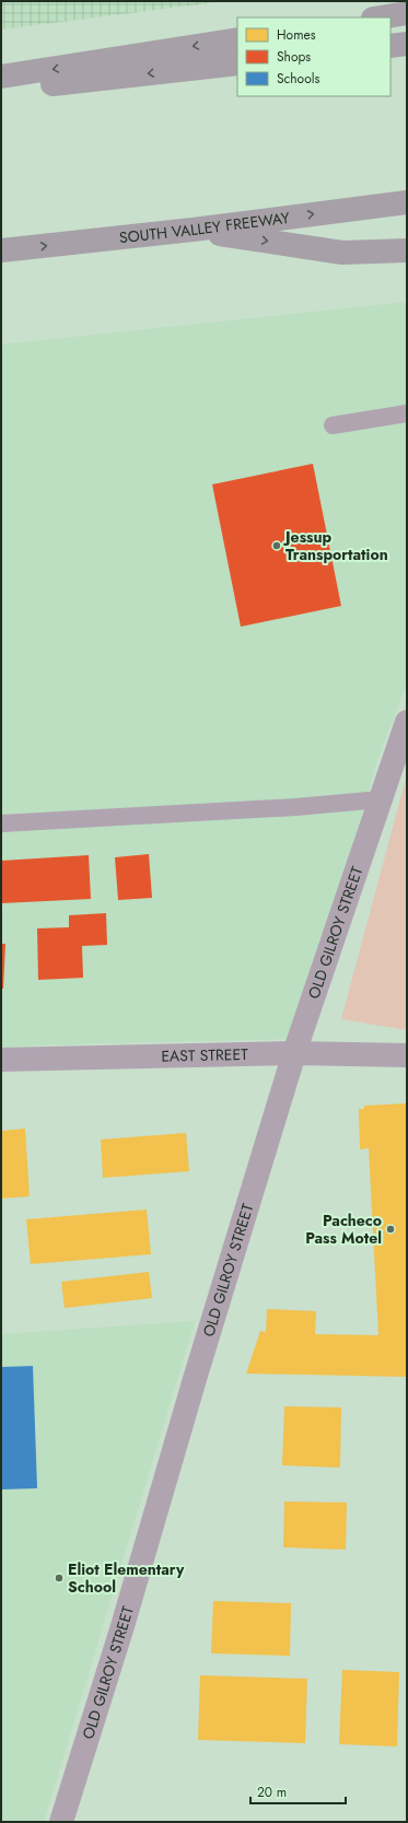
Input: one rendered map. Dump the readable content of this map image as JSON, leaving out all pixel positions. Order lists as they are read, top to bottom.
{
  "streets": {
    "highway": ["SOUTH VALLEY FREEWAY"],
    "street": ["OLD GILROY STREET", "EAST STREET"]
  },
  "crossings": [
    ["OLD GILROY STREET", "EAST STREET"]
  ],
  "places": ["Jessup Transportation", "Pacheco Pass Motel", "Eliot Elementary School"],
  "legend": ["Homes", "Shops", "Schools"],
  "scale_bar": "20 m"
}
